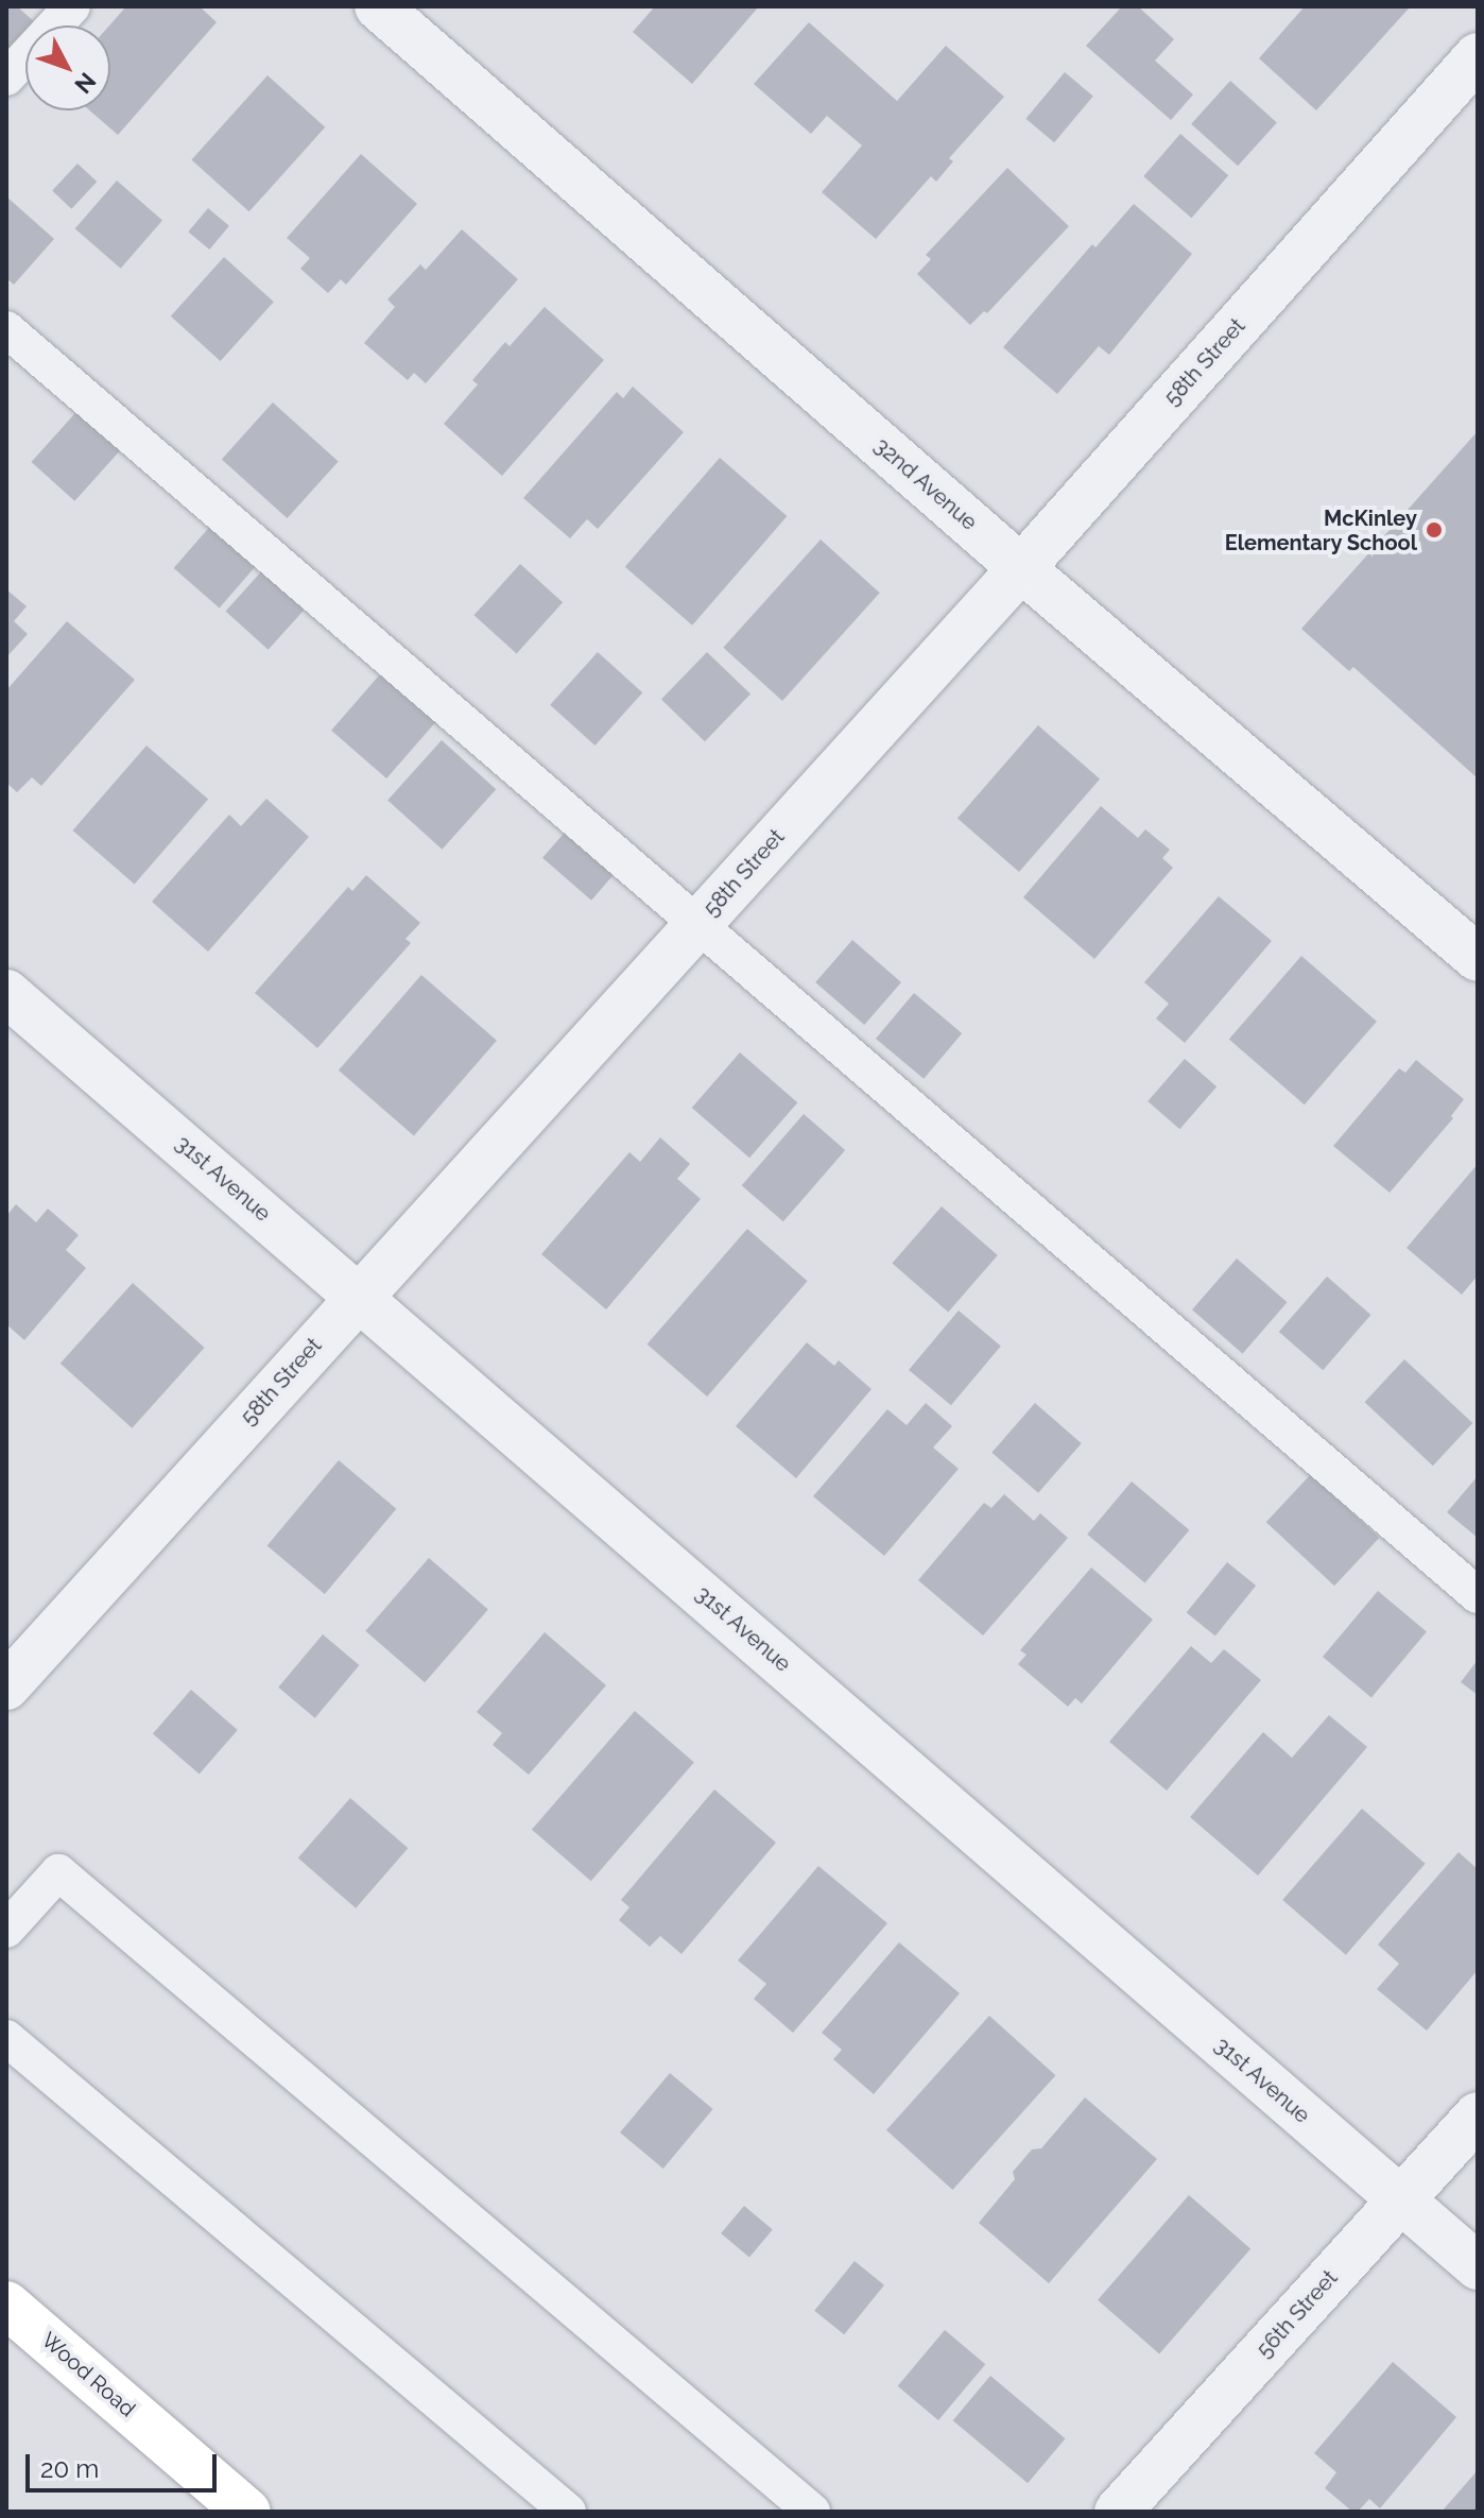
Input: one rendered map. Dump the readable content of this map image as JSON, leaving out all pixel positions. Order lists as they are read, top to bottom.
{
  "streets": {
    "street": [
      "58th Street",
      "32nd Avenue",
      "31st Avenue",
      "56th Street",
      "Wood Road"
    ]
  },
  "crossings": [
    ["58th Street", "32nd Avenue"],
    ["58th Street", "31st Avenue"],
    ["31st Avenue", "56th Street"]
  ],
  "places": ["McKinley Elementary School"],
  "scale_bar": "20 m",
  "north": "bottom right"
}
